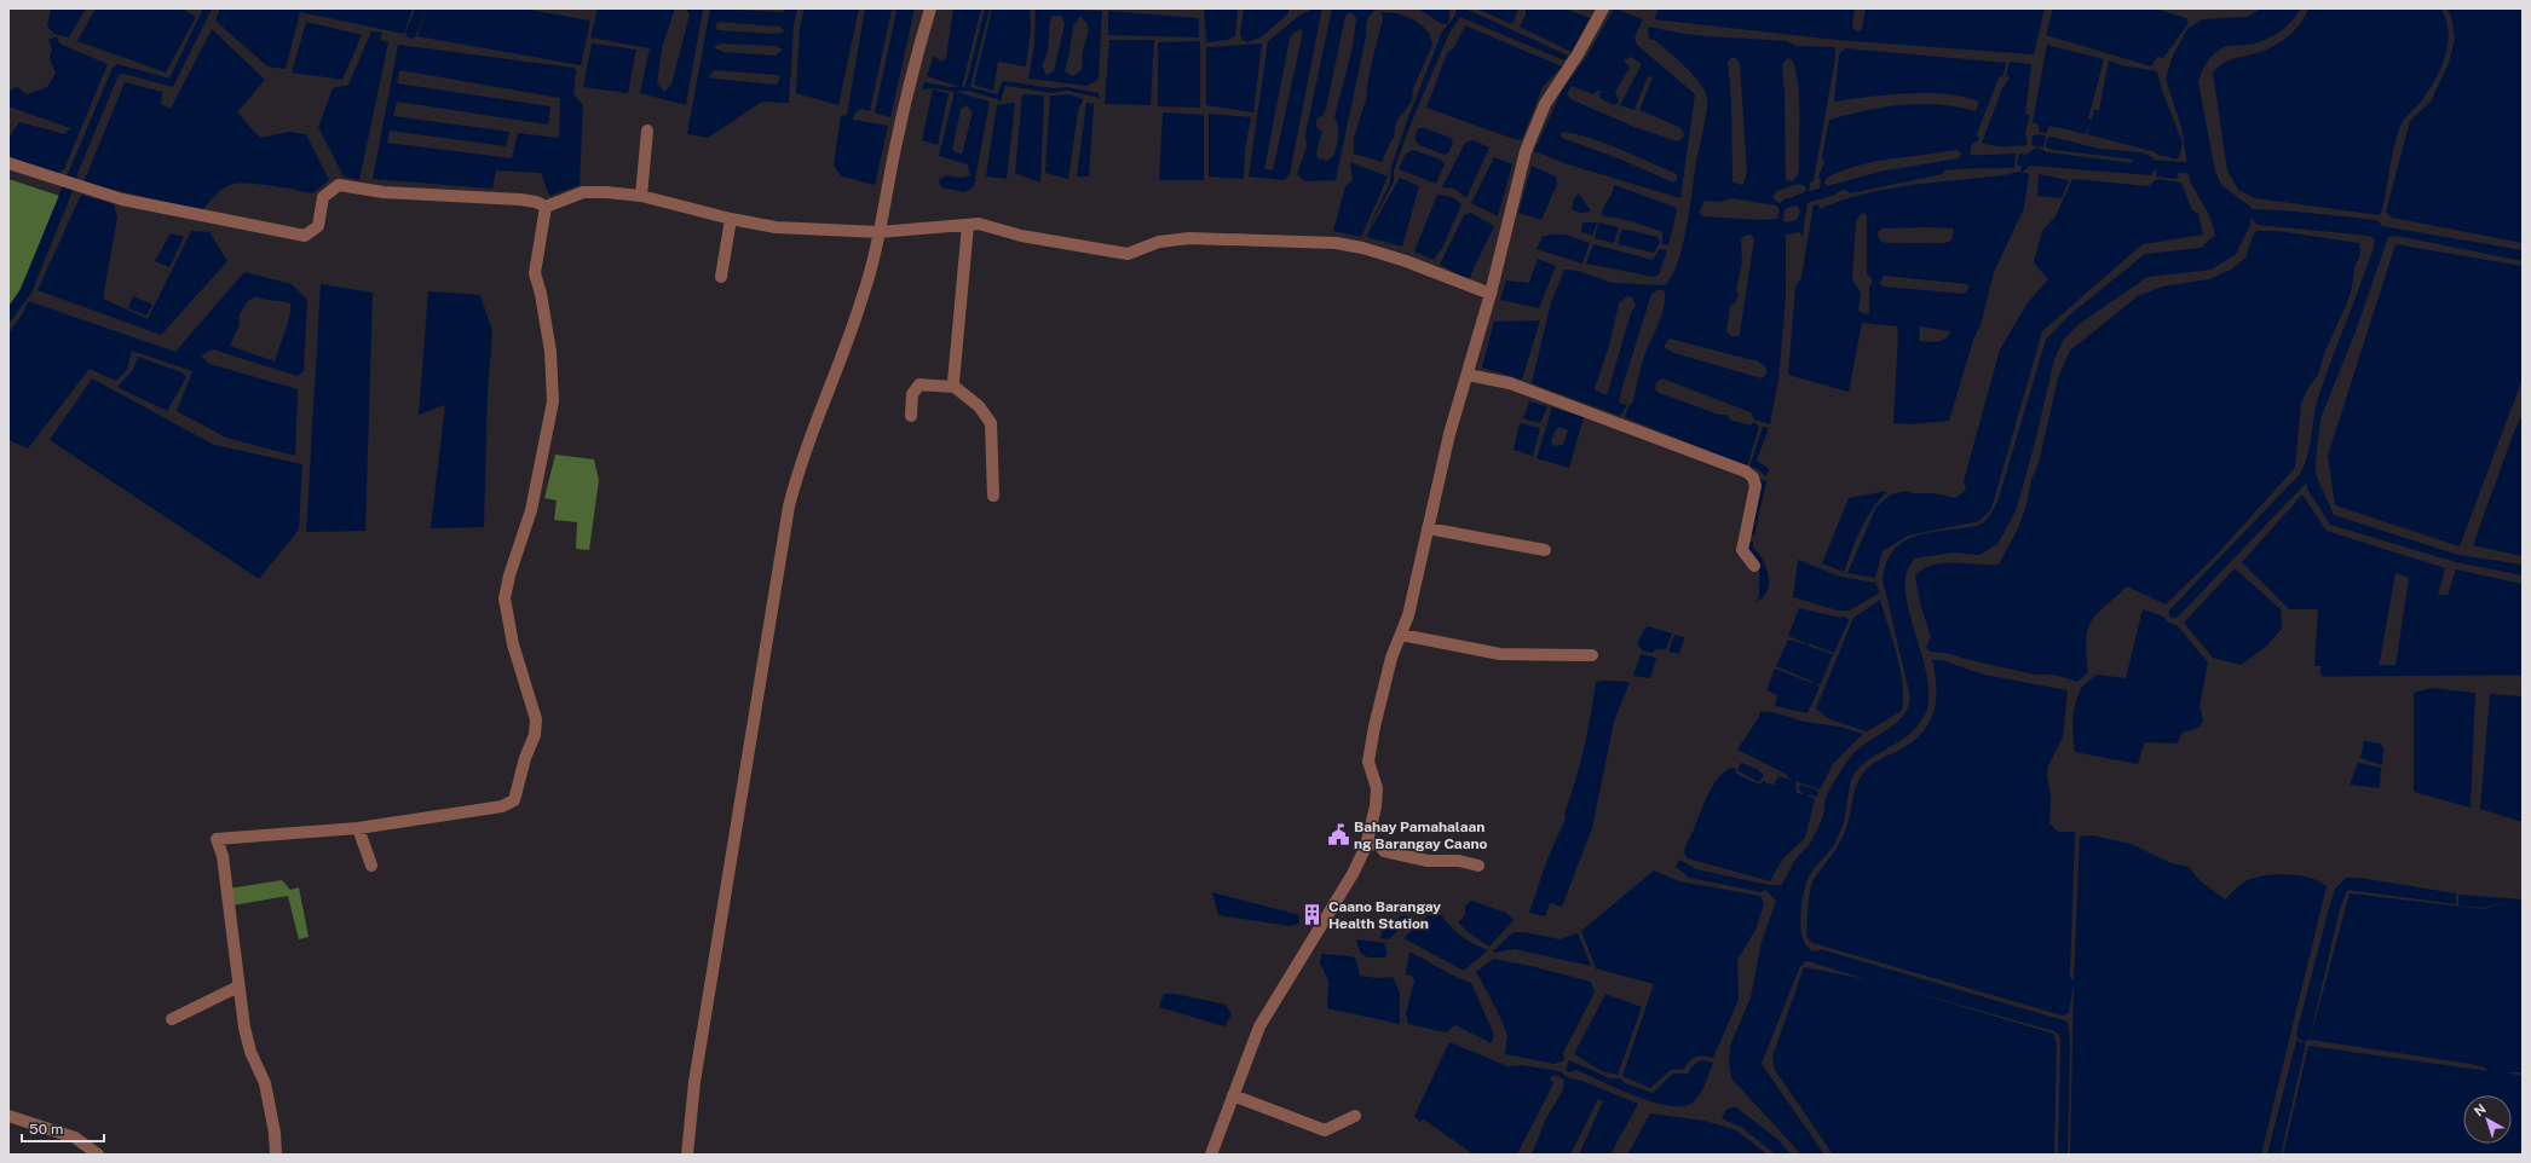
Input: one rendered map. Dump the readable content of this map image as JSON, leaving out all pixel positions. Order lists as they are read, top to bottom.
{
  "places": {
    "public building": ["Bahay Pamahalaan ng Barangay Caano"],
    "building": ["Caano Barangay Health Station"]
  },
  "scale_bar": "50 m",
  "north": "top left"
}
